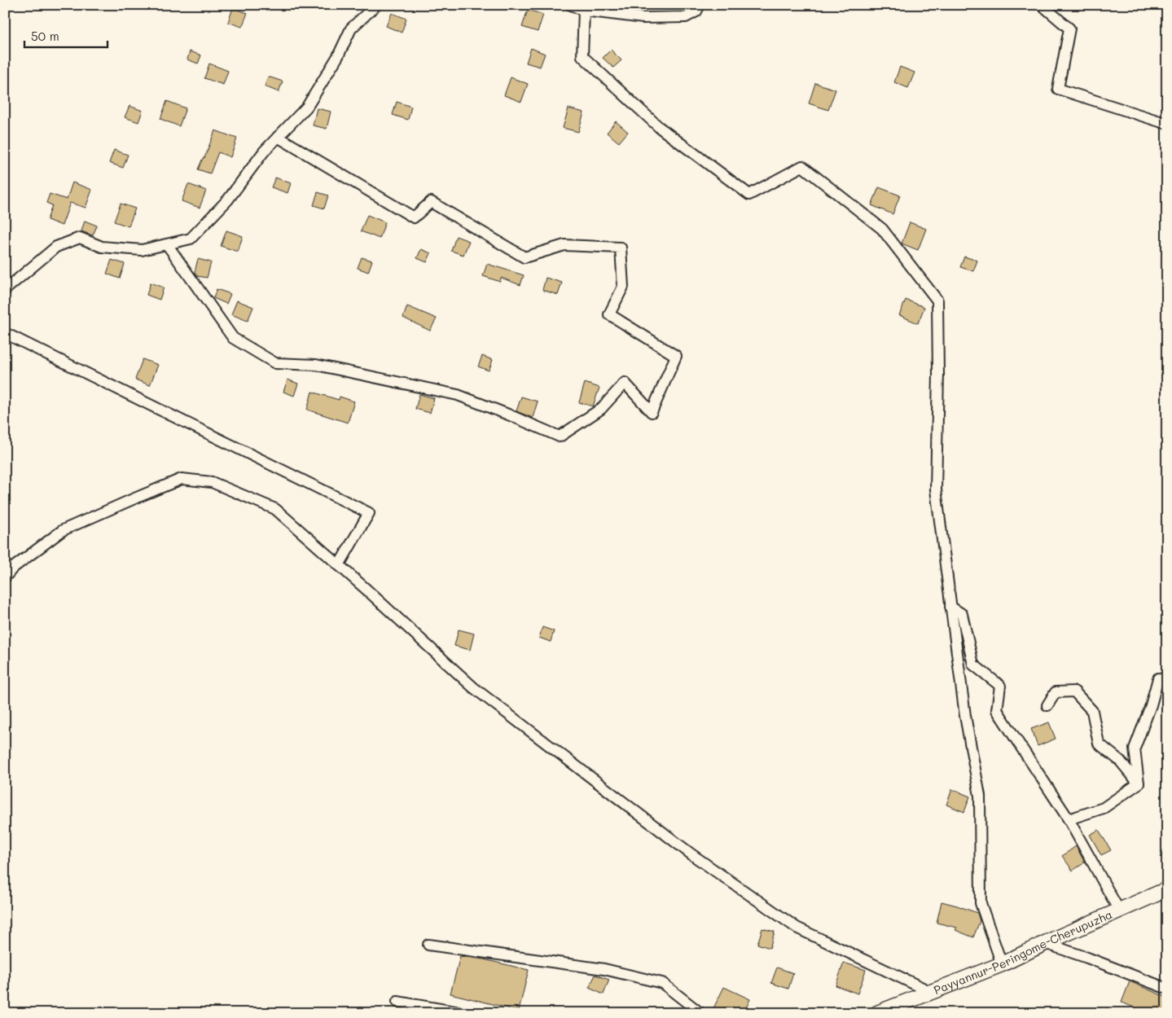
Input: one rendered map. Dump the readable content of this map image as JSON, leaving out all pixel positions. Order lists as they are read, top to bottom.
{
  "streets": {
    "main road": ["Payyannur-Peringome-Cherupuzha"]
  },
  "scale_bar": "50 m"
}
